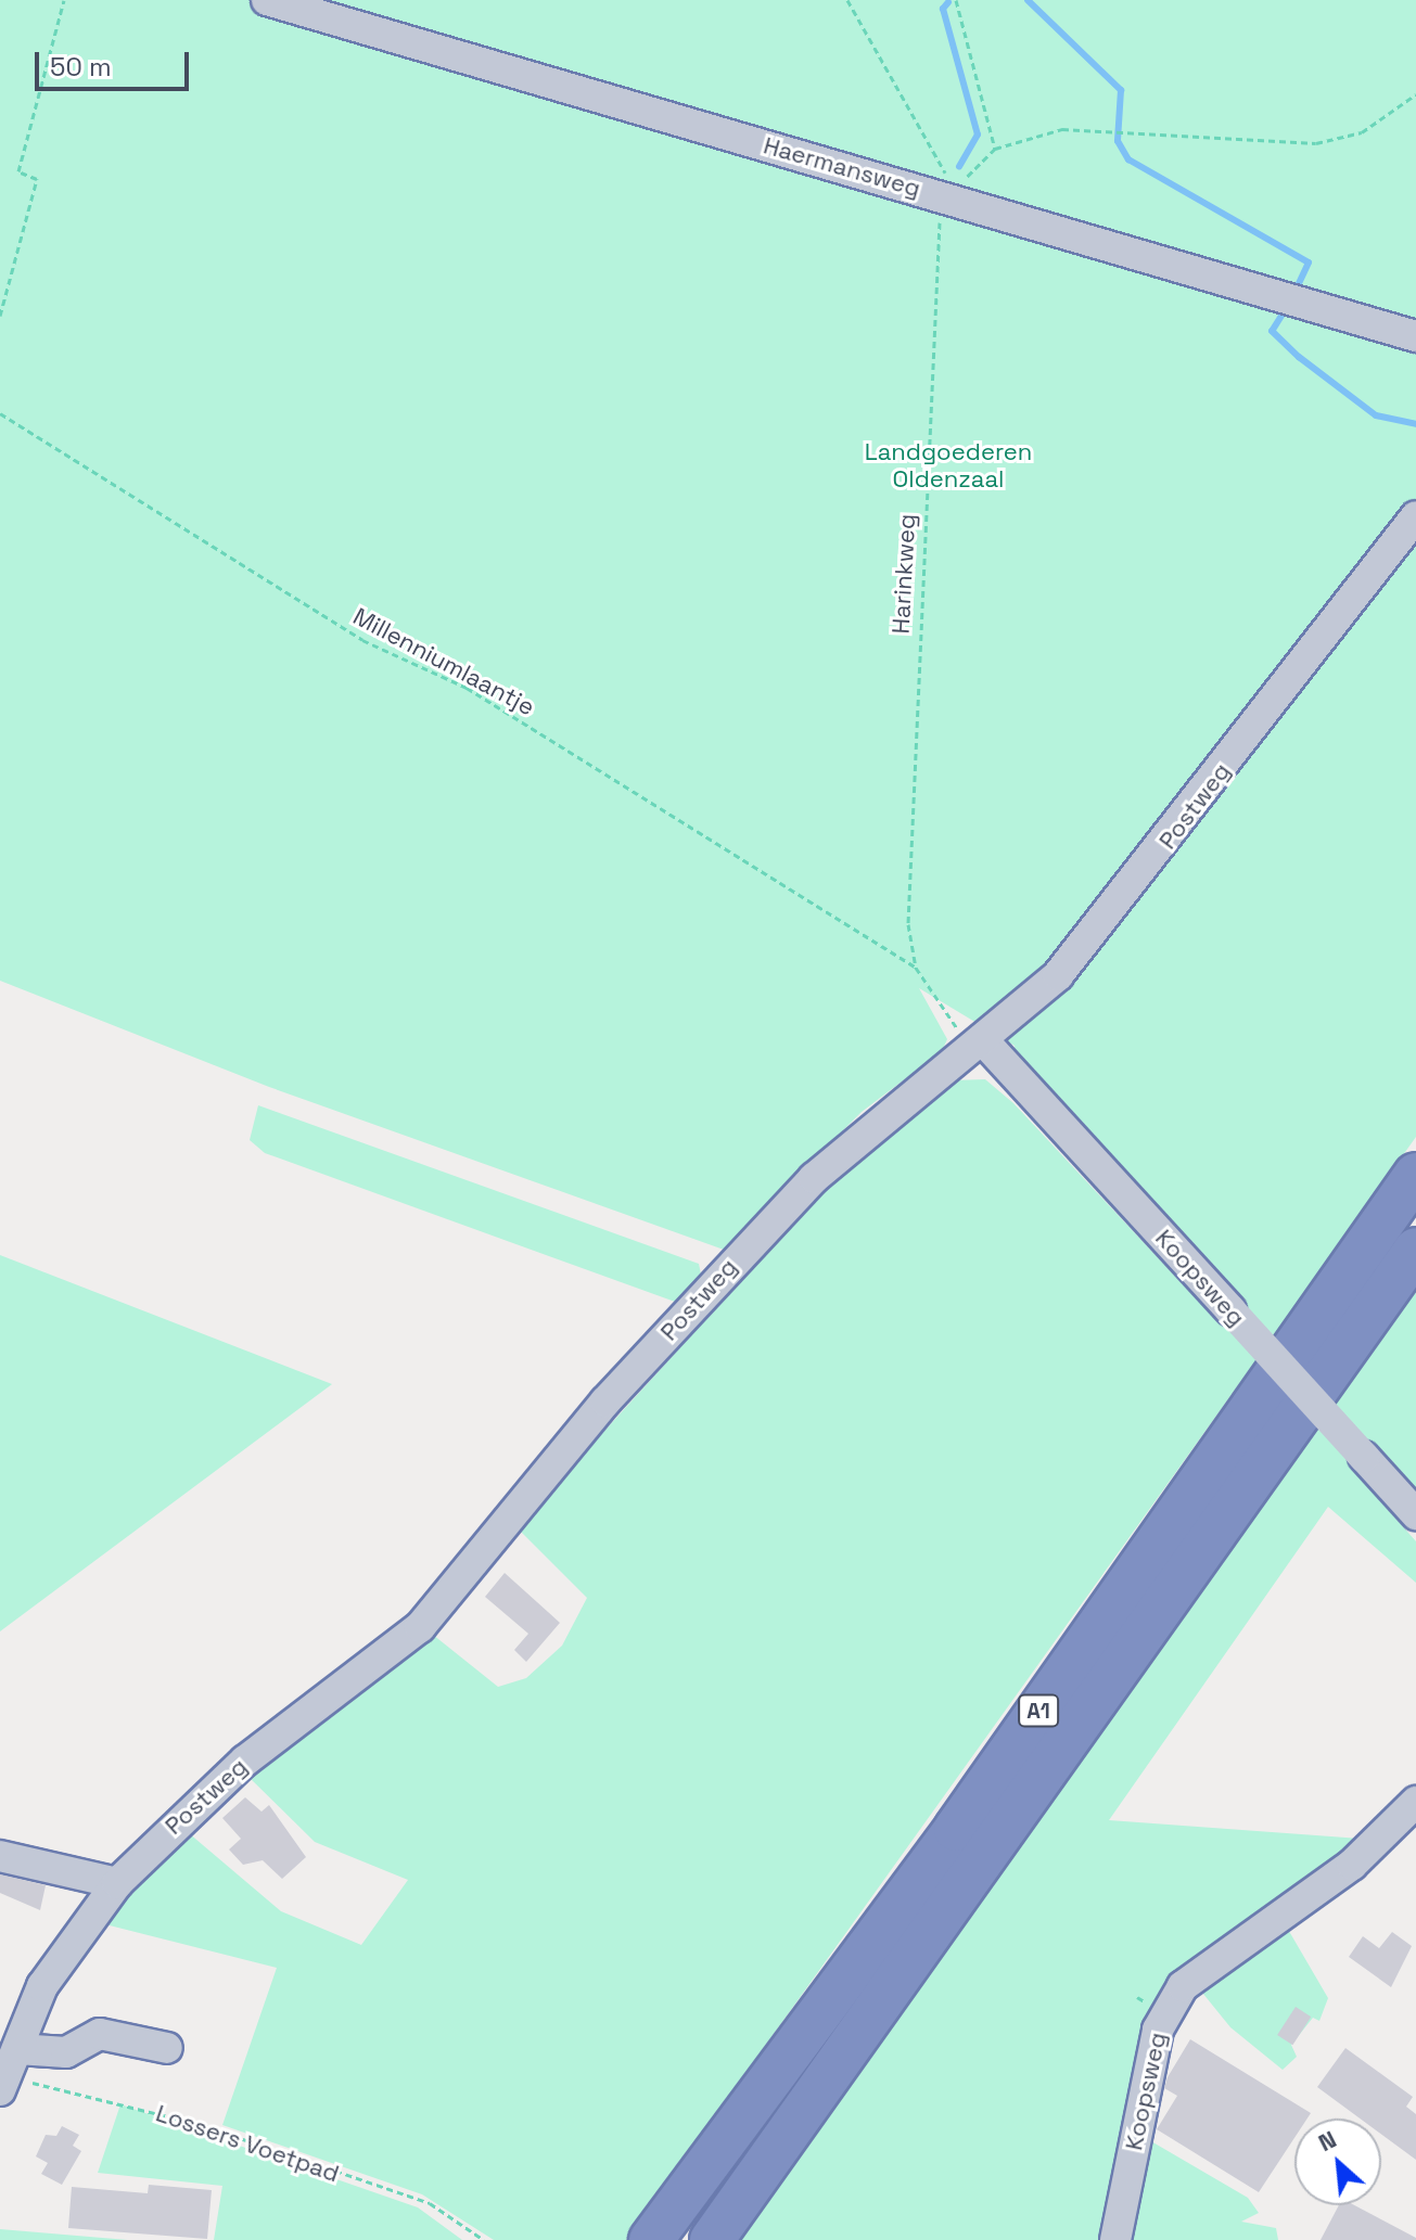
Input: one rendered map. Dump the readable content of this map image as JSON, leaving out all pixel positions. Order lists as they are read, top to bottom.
{
  "streets": {
    "highway": ["A1"],
    "street": ["Haermansweg", "Postweg", "Koopsweg"],
    "path": ["Harinkweg", "Millenniumlaantje", "Lossers Voetpad"]
  },
  "crossings": [
    ["Haermansweg", "Harinkweg"],
    ["Harinkweg", "Millenniumlaantje"],
    ["Postweg", "Koopsweg"],
    ["Postweg", "Lossers Voetpad"]
  ],
  "parks": ["Landgoederen Oldenzaal"],
  "scale_bar": "50 m",
  "north": "top left"
}
